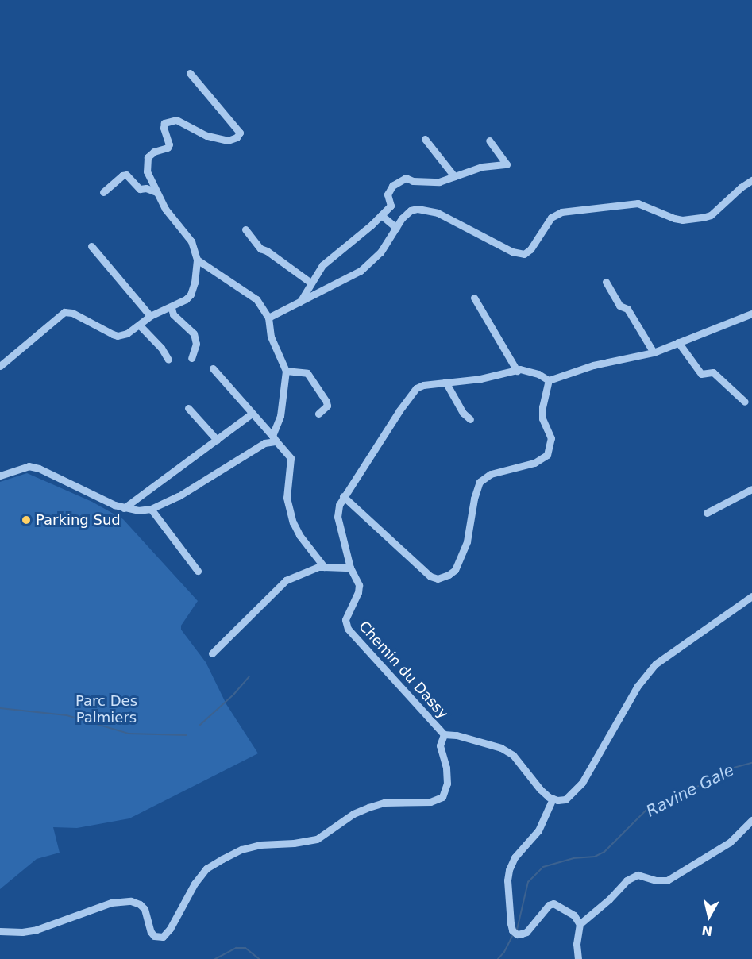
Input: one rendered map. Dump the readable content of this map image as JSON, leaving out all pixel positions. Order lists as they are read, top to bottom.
{
  "streets": {
    "street": ["Chemin du Dassy"]
  },
  "water": ["Ravine Gale"],
  "parks": ["Parc Des Palmiers"],
  "places": ["Parking Sud"],
  "north": "bottom"
}
